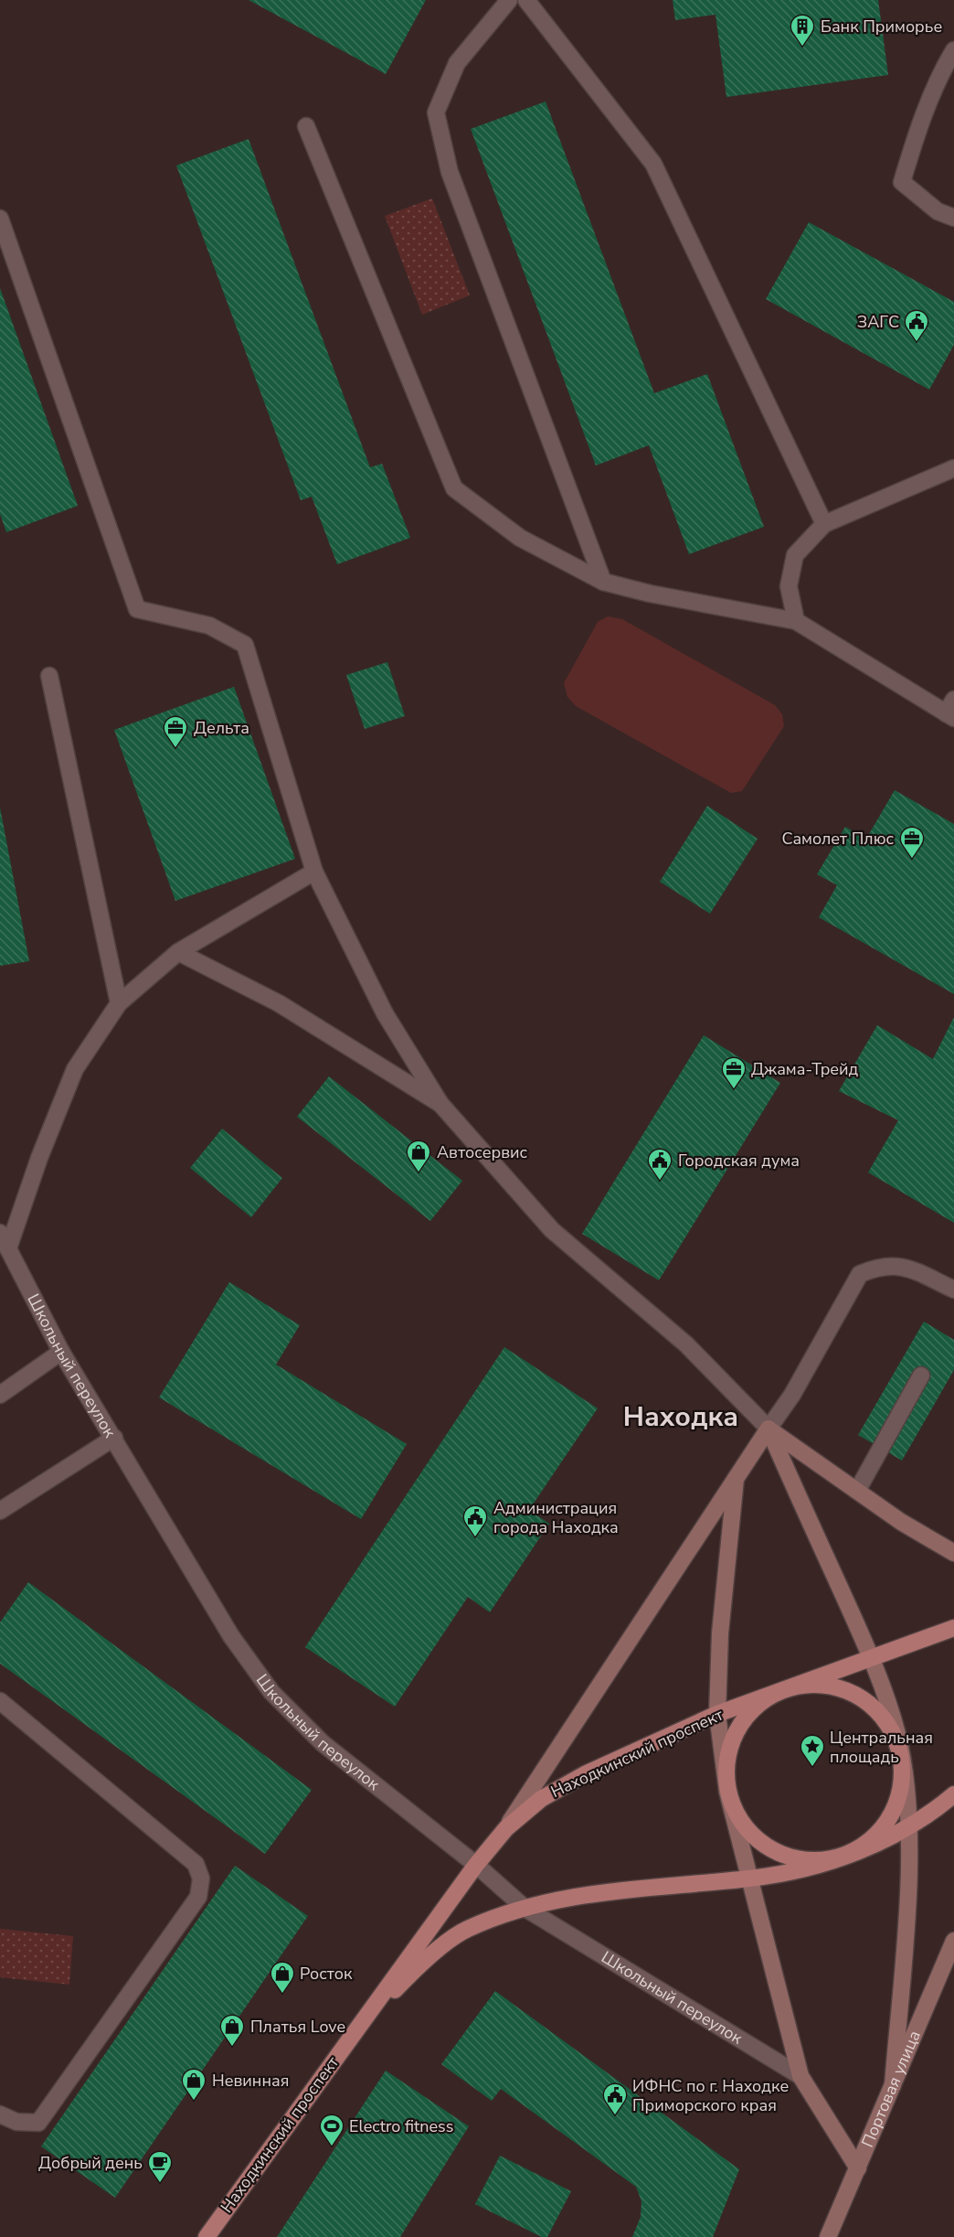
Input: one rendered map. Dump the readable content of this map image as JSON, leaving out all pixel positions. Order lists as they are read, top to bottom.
{
  "streets": {
    "main road": ["Находкинский проспект"],
    "street": ["Школьный переулок", "Портовая улица"]
  },
  "crossings": [
    ["Школьный переулок", "Находкинский проспект"]
  ],
  "districts": ["Находка"],
  "places": {
    "building": ["Банк Приморье"],
    "public building": [
      "ЗАГС",
      "Городская дума",
      "Администрация города Находка",
      "ИФНС по г. Находке Приморского края"
    ],
    "office": ["Дельта", "Самолет Плюс", "Джама-Трейд"],
    "shop": [
      "Автосервис",
      "Росток",
      "Платья Love",
      "Невинная"
    ],
    "place": ["Центральная площадь"],
    "sports": ["Electro fitness"],
    "cafe": ["Добрый день"]
  }
}
